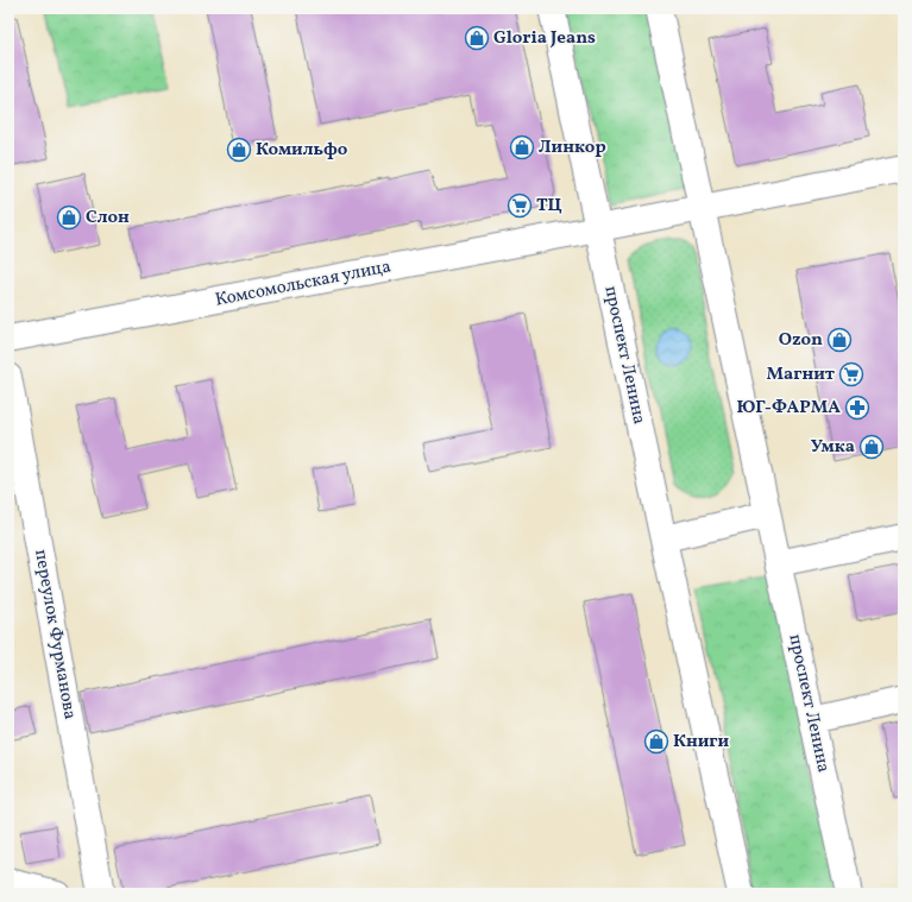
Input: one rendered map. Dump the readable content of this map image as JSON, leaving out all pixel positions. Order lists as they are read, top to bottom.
{
  "streets": {
    "street": ["Комсомольская улица", "проспект Ленина", "переулок Фурманова"]
  },
  "crossings": [
    ["Комсомольская улица", "проспект Ленина"]
  ],
  "places": {
    "shop": [
      "Gloria Jeans",
      "Линкор",
      "Комильфо",
      "Слон",
      "Ozon",
      "Умка",
      "Книги"
    ],
    "supermarket": ["ТЦ", "Магнит"],
    "pharmacy": ["ЮГ-ФАРМА"]
  }
}
